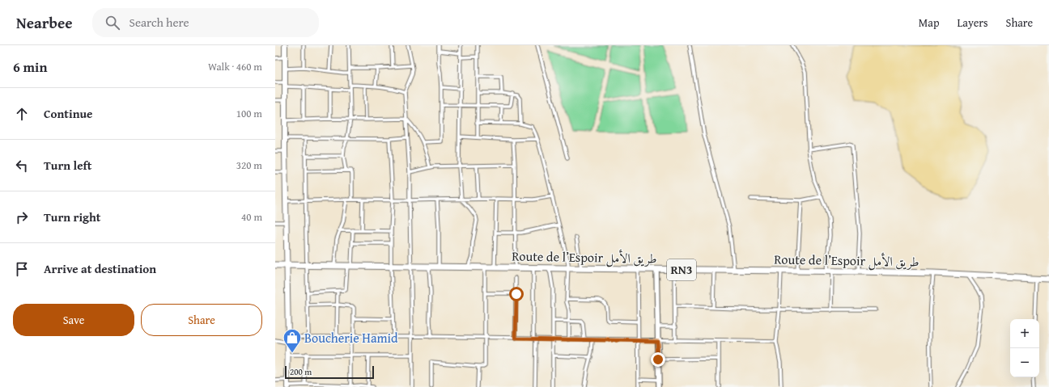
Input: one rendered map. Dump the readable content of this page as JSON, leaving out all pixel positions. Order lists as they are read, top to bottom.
{
  "streets": {
    "highway": ["Route de l’Espoir طريق الأمل", "RN3"]
  },
  "places": {
    "shop": ["Boucherie Hamid"]
  },
  "scale_bar": "200 m",
  "page": {
    "header": "Nearbee",
    "search": "Search here",
    "nav": ["Map", "Layers", "Share"],
    "heading": ["6 min", "Walk · 460 m"],
    "list": [
      ["Continue", "100 m"],
      ["Turn left", "320 m"],
      ["Turn right", "40 m"],
      "Arrive at destination"
    ],
    "buttons": ["Save", "Share"],
    "map_buttons": ["+", "−"],
    "scale": "200 m"
  }
}
